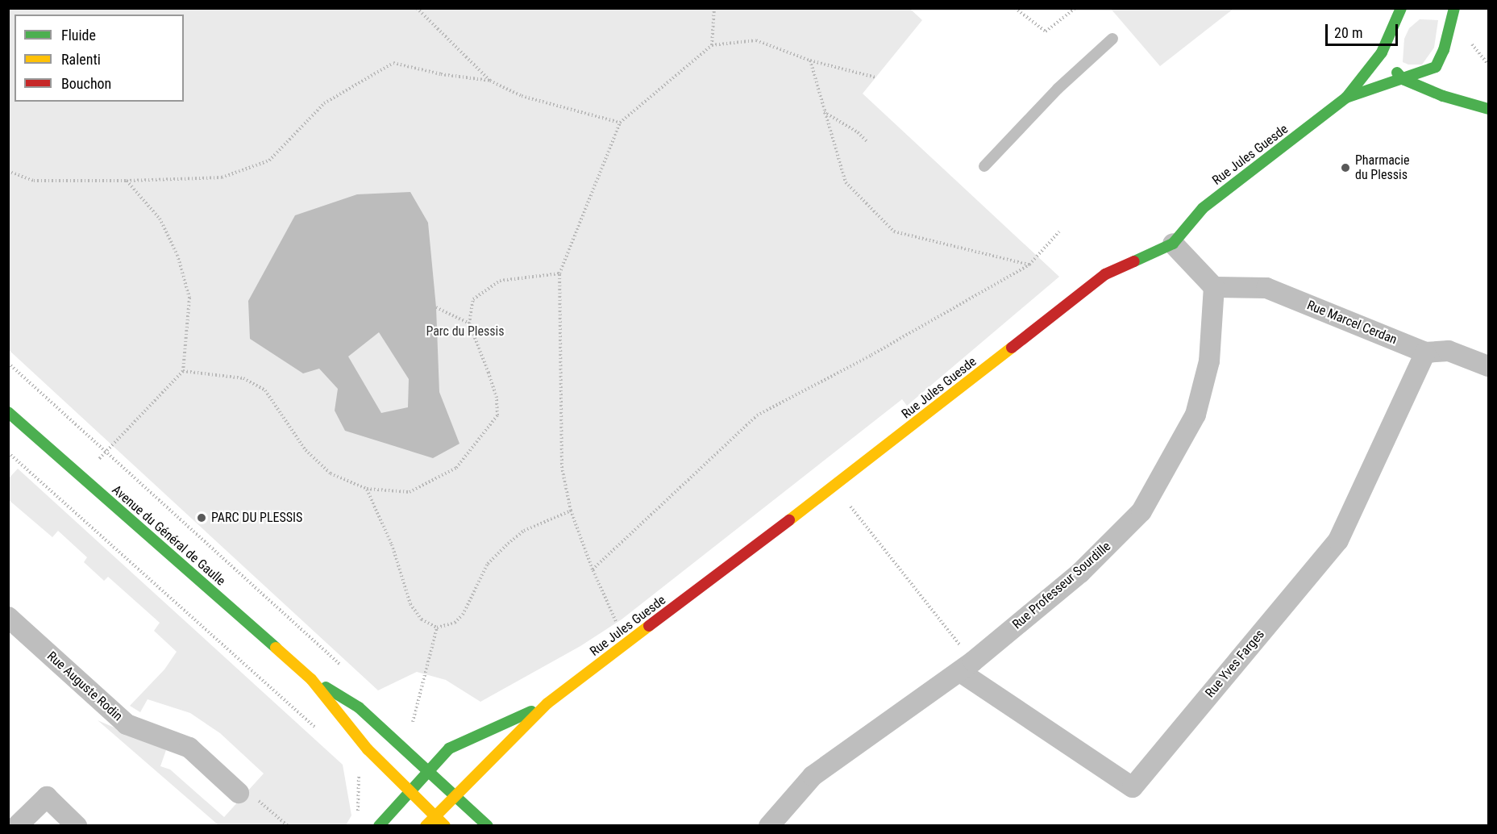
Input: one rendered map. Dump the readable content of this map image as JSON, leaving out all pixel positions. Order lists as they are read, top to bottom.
{
  "streets": {
    "street": [
      "Rue Jules Guesde",
      "Rue Marcel Cerdan",
      "Avenue du Général de Gaulle",
      "Rue Professeur Sourdille",
      "Rue Yves Farges",
      "Rue Auguste Rodin"
    ]
  },
  "crossings": [
    ["Rue Jules Guesde", "Avenue du Général de Gaulle"],
    ["Rue Marcel Cerdan", "Rue Professeur Sourdille"],
    ["Rue Marcel Cerdan", "Rue Yves Farges"],
    ["Rue Professeur Sourdille", "Rue Yves Farges"]
  ],
  "parks": ["Parc du Plessis"],
  "places": ["Pharmacie du Plessis", "PARC DU PLESSIS"],
  "legend": ["Fluide", "Ralenti", "Bouchon"],
  "scale_bar": "20 m"
}
